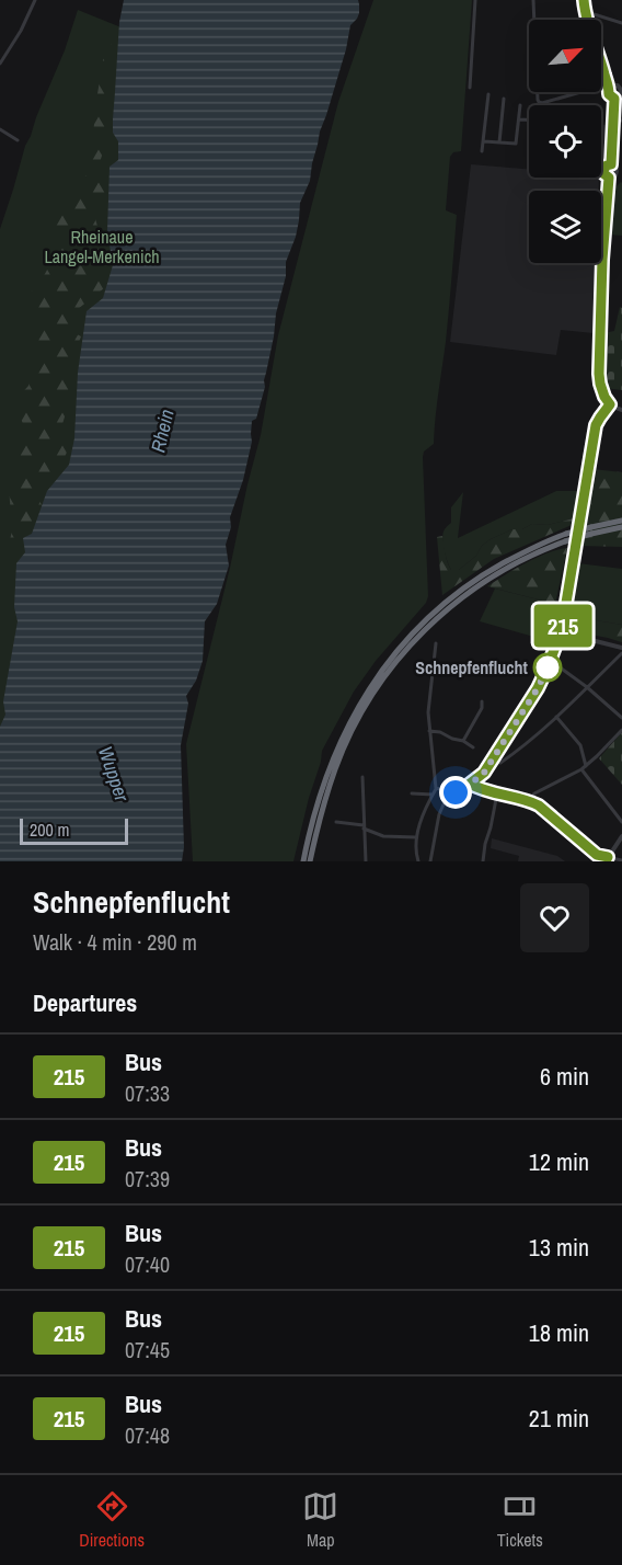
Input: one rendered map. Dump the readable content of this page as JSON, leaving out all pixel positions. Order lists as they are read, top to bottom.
{
  "water": ["Rhein", "Wupper"],
  "parks": ["Rheinaue Langel-Merkenich"],
  "places": ["Schnepfenflucht"],
  "lines": ["bus line 215"],
  "scale_bar": "200 m",
  "north": "top right",
  "page": {
    "on_map": "215",
    "scale": "200 m",
    "heading": [
      ["Schnepfenflucht", "Walk · 4 min · 290 m"],
      "Departures"
    ],
    "list": [
      {
        "mark": "215",
        "name": "Bus",
        "note": "07:33",
        "value": "6 min"
      },
      {
        "mark": "215",
        "name": "Bus",
        "note": "07:39",
        "value": "12 min"
      },
      {
        "mark": "215",
        "name": "Bus",
        "note": "07:40",
        "value": "13 min"
      },
      {
        "mark": "215",
        "name": "Bus",
        "note": "07:45",
        "value": "18 min"
      },
      {
        "mark": "215",
        "name": "Bus",
        "note": "07:48",
        "value": "21 min"
      }
    ],
    "tabs": ["Directions", "Map", "Tickets"]
  }
}
